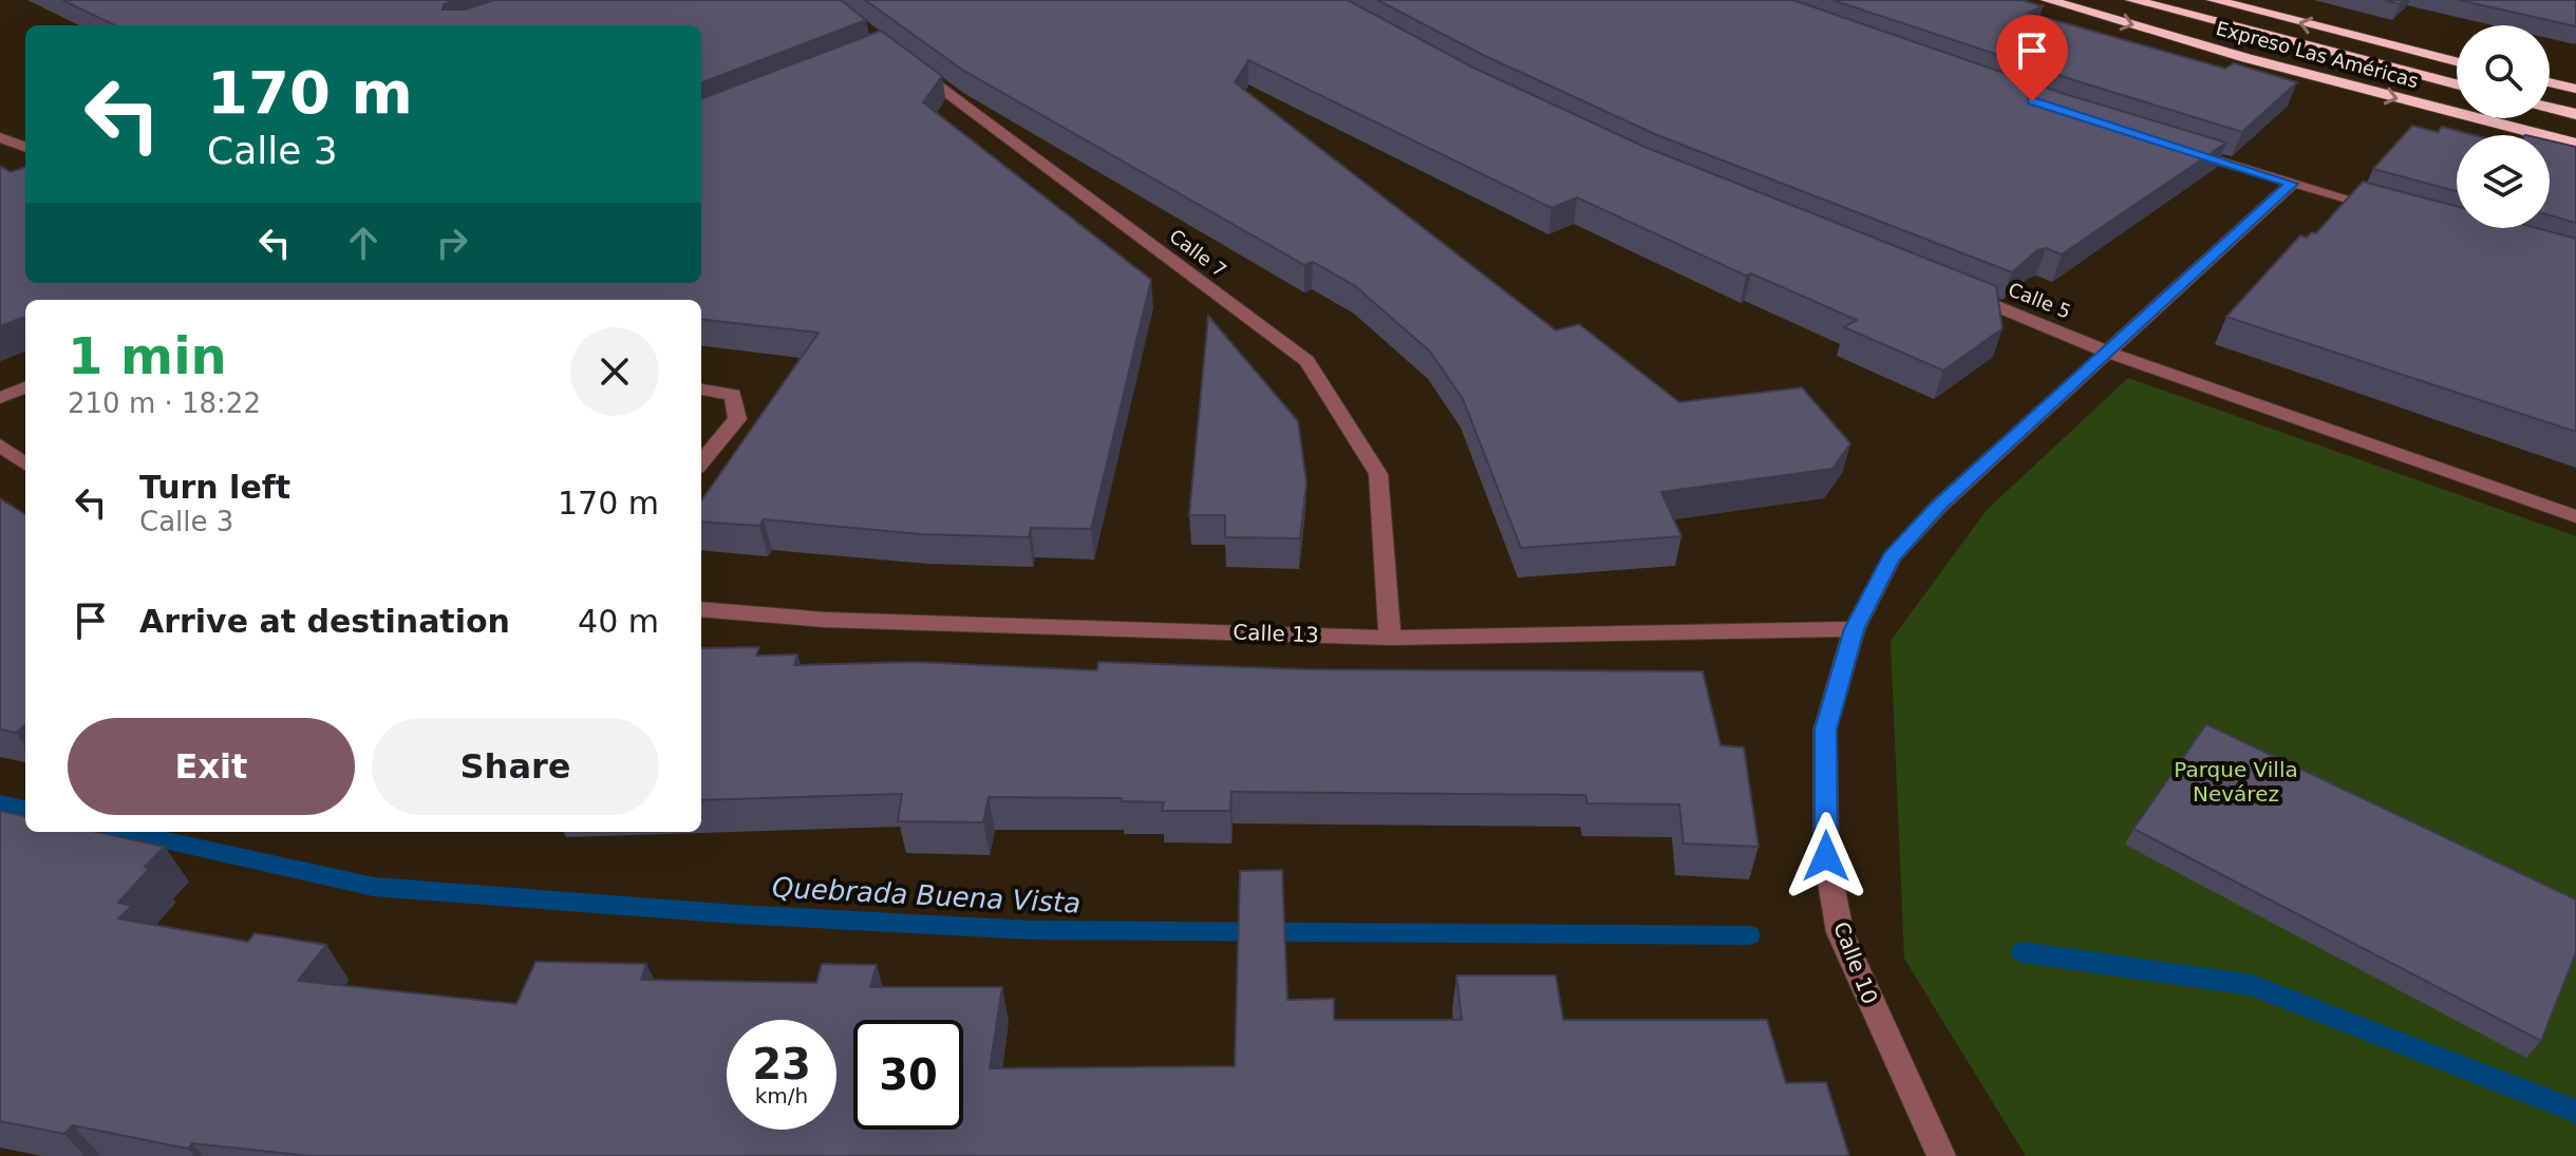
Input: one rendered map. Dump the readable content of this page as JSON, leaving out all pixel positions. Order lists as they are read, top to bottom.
{
  "streets": {
    "highway": ["Expreso Las Américas"],
    "street": [
      "Calle 7",
      "Calle 5",
      "Calle 13",
      "Calle 10"
    ]
  },
  "crossings": [
    ["Calle 7", "Calle 13"],
    ["Calle 5", "Calle 10"],
    ["Calle 13", "Calle 10"]
  ],
  "water": ["Quebrada Buena Vista"],
  "parks": ["Parque Villa Nevárez"],
  "page": {
    "turn": ["170 m", "Calle 3"],
    "heading": ["1 min", "210 m · 18:22"],
    "list": [
      {
        "name": "Turn left",
        "note": "Calle 3",
        "value": "170 m"
      },
      {
        "name": "Arrive at destination",
        "value": "40 m"
      }
    ],
    "buttons": ["Exit", "Share"],
    "speed": "23 km/h",
    "limit": "30"
  }
}
